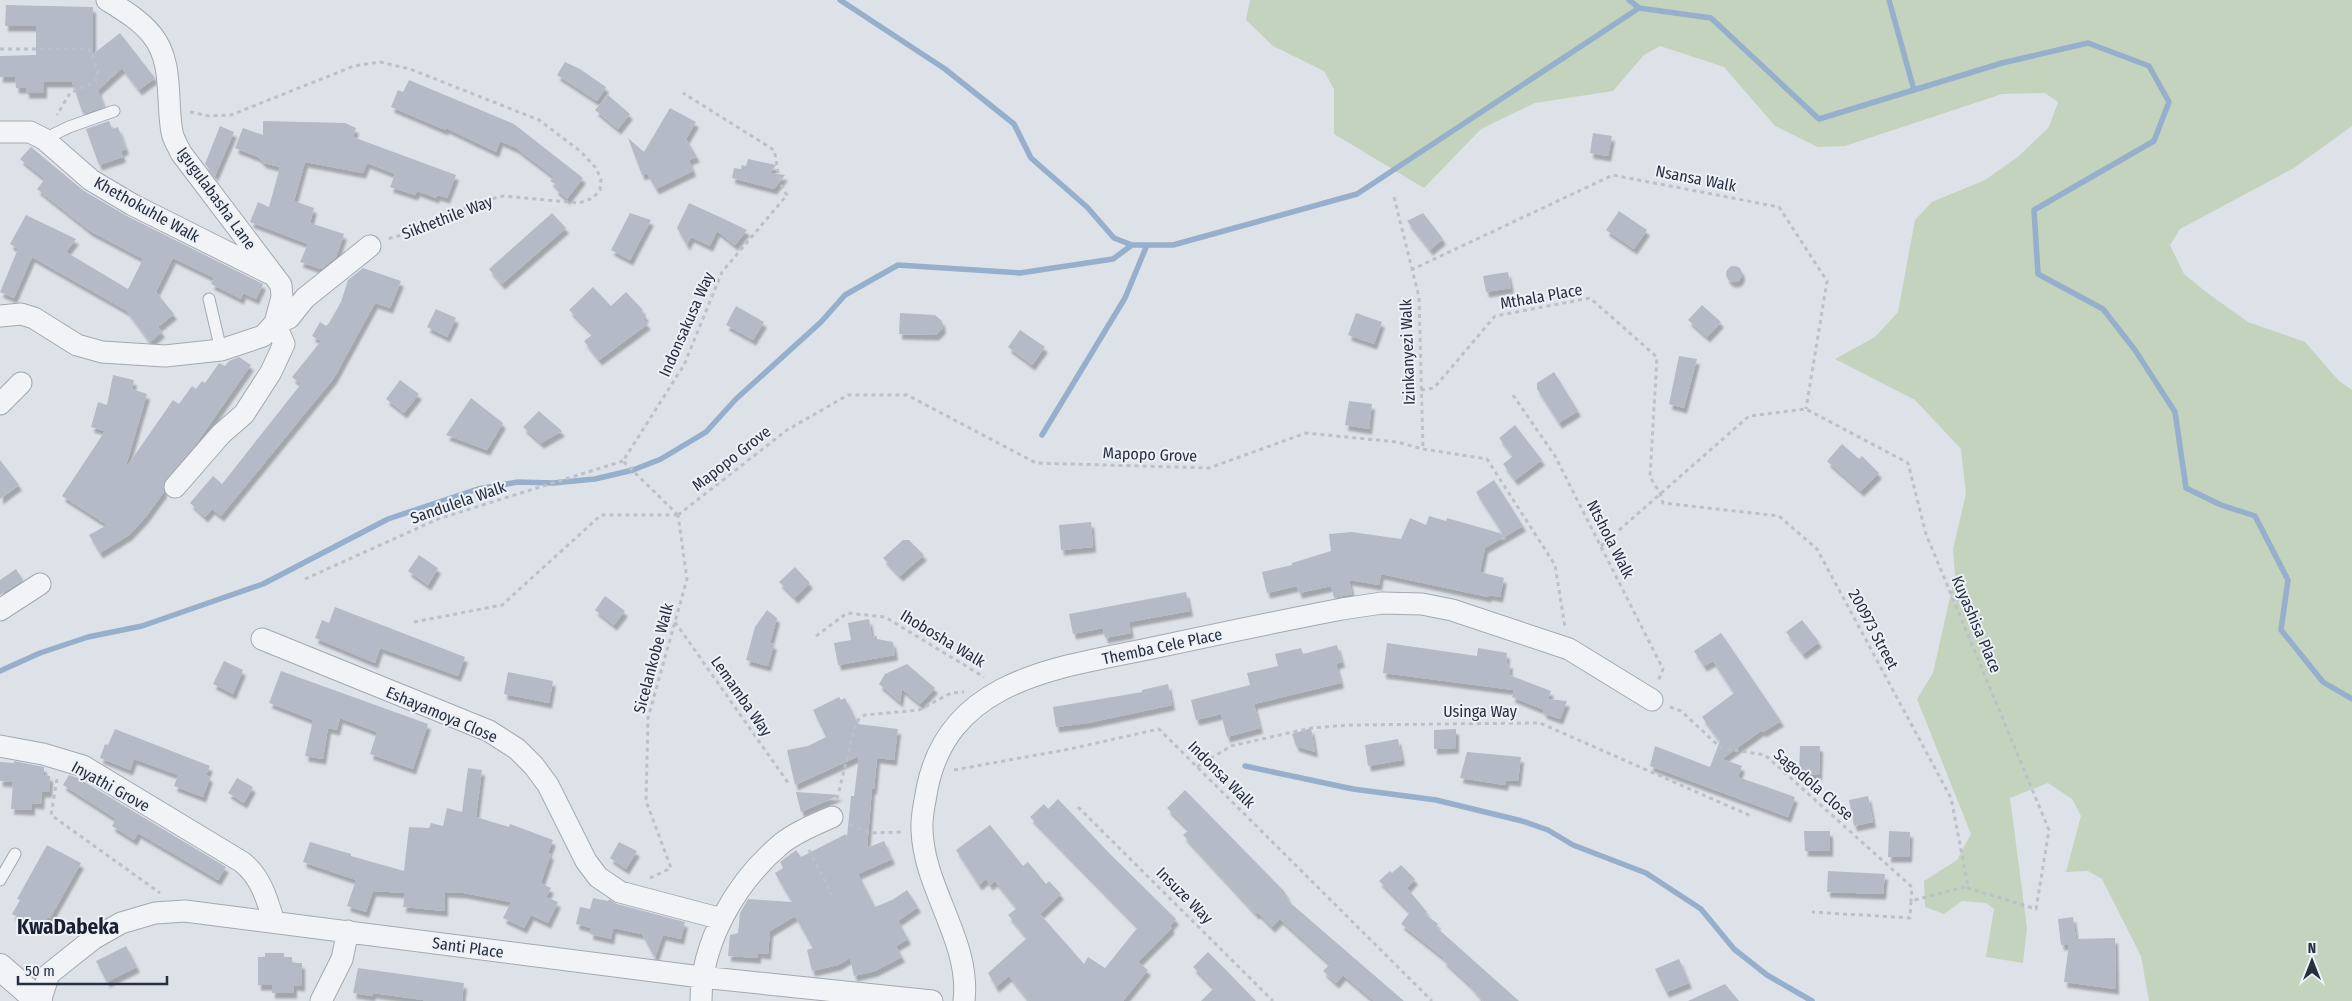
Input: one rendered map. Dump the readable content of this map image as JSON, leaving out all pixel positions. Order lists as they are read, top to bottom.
{
  "streets": {
    "street": [
      "Igugulabasha Lane",
      "Khethokuhle Walk",
      "Themba Cele Place",
      "Eshayamoya Close",
      "Inyathi Grove",
      "Santi Place"
    ],
    "path": [
      "Nsansa Walk",
      "Sikhethile Way",
      "Mthala Place",
      "Indonsakusa Way",
      "Izinkanyezi Walk",
      "Mapopo Grove",
      "Sandulela Walk",
      "Ntshola Walk",
      "Kuyashisa Place",
      "200973 Street",
      "Ihobosha Walk",
      "Sicelankobe Walk",
      "Lemamba Way",
      "Usinga Way",
      "Indonsa Walk",
      "Sagodola Close",
      "Insuze Way"
    ]
  },
  "crossings": [
    ["Nsansa Walk", "Izinkanyezi Walk"],
    ["Nsansa Walk", "Kuyashisa Place"],
    ["Igugulabasha Lane", "Khethokuhle Walk"],
    ["Igugulabasha Lane", "Sikhethile Way"],
    ["Mthala Place", "Izinkanyezi Walk"],
    ["Mthala Place", "200973 Street"],
    ["Indonsakusa Way", "Sandulela Walk"],
    ["Izinkanyezi Walk", "Mapopo Grove"],
    ["Mapopo Grove", "Themba Cele Place"],
    ["Mapopo Grove", "Sicelankobe Walk"],
    ["Ntshola Walk", "Themba Cele Place"],
    ["Ntshola Walk", "Sagodola Close"],
    ["Kuyashisa Place", "200973 Street"],
    ["Ihobosha Walk", "Themba Cele Place"],
    ["Themba Cele Place", "Indonsa Walk"],
    ["Themba Cele Place", "Sagodola Close"],
    ["Sicelankobe Walk", "Lemamba Way"],
    ["Sicelankobe Walk", "Eshayamoya Close"],
    ["Usinga Way", "Indonsa Walk"],
    ["Inyathi Grove", "Santi Place"]
  ],
  "districts": ["KwaDabeka"],
  "scale_bar": "50 m",
  "north": "top"
}
